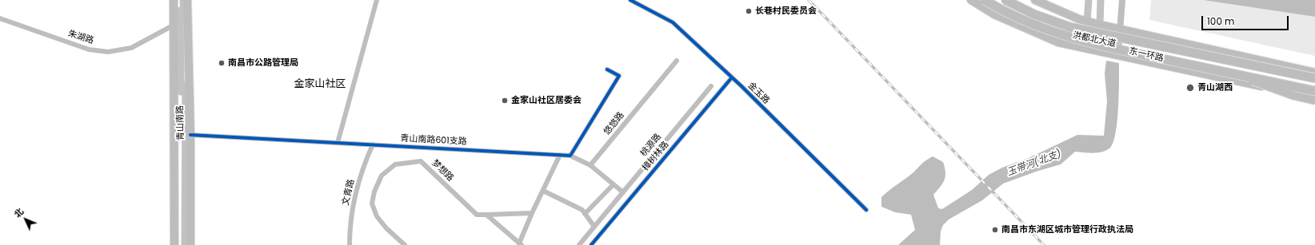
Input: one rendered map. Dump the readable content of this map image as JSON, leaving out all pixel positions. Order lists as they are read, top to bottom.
{
  "streets": {
    "highway": ["东一环路"],
    "main road": ["洪都北大道", "青山南路"],
    "street": [
      "朱湖路",
      "金玉路",
      "悠悠路",
      "青山南路601支路",
      "桃源路",
      "樟树林路",
      "梦想路",
      "文青路"
    ]
  },
  "crossings": [
    ["朱湖路", "青山南路"],
    ["金玉路", "樟树林路"],
    ["青山南路", "青山南路601支路"],
    ["青山南路601支路", "文青路"]
  ],
  "districts": ["金家山社区"],
  "water": ["玉带河(北支)"],
  "places": [
    "长巷村民委员会",
    "南昌市公路管理局",
    "青山湖西",
    "金家山社区居委会",
    "南昌市东湖区城市管理行政执法局"
  ],
  "scale_bar": "100 m",
  "north": "top left"
}
